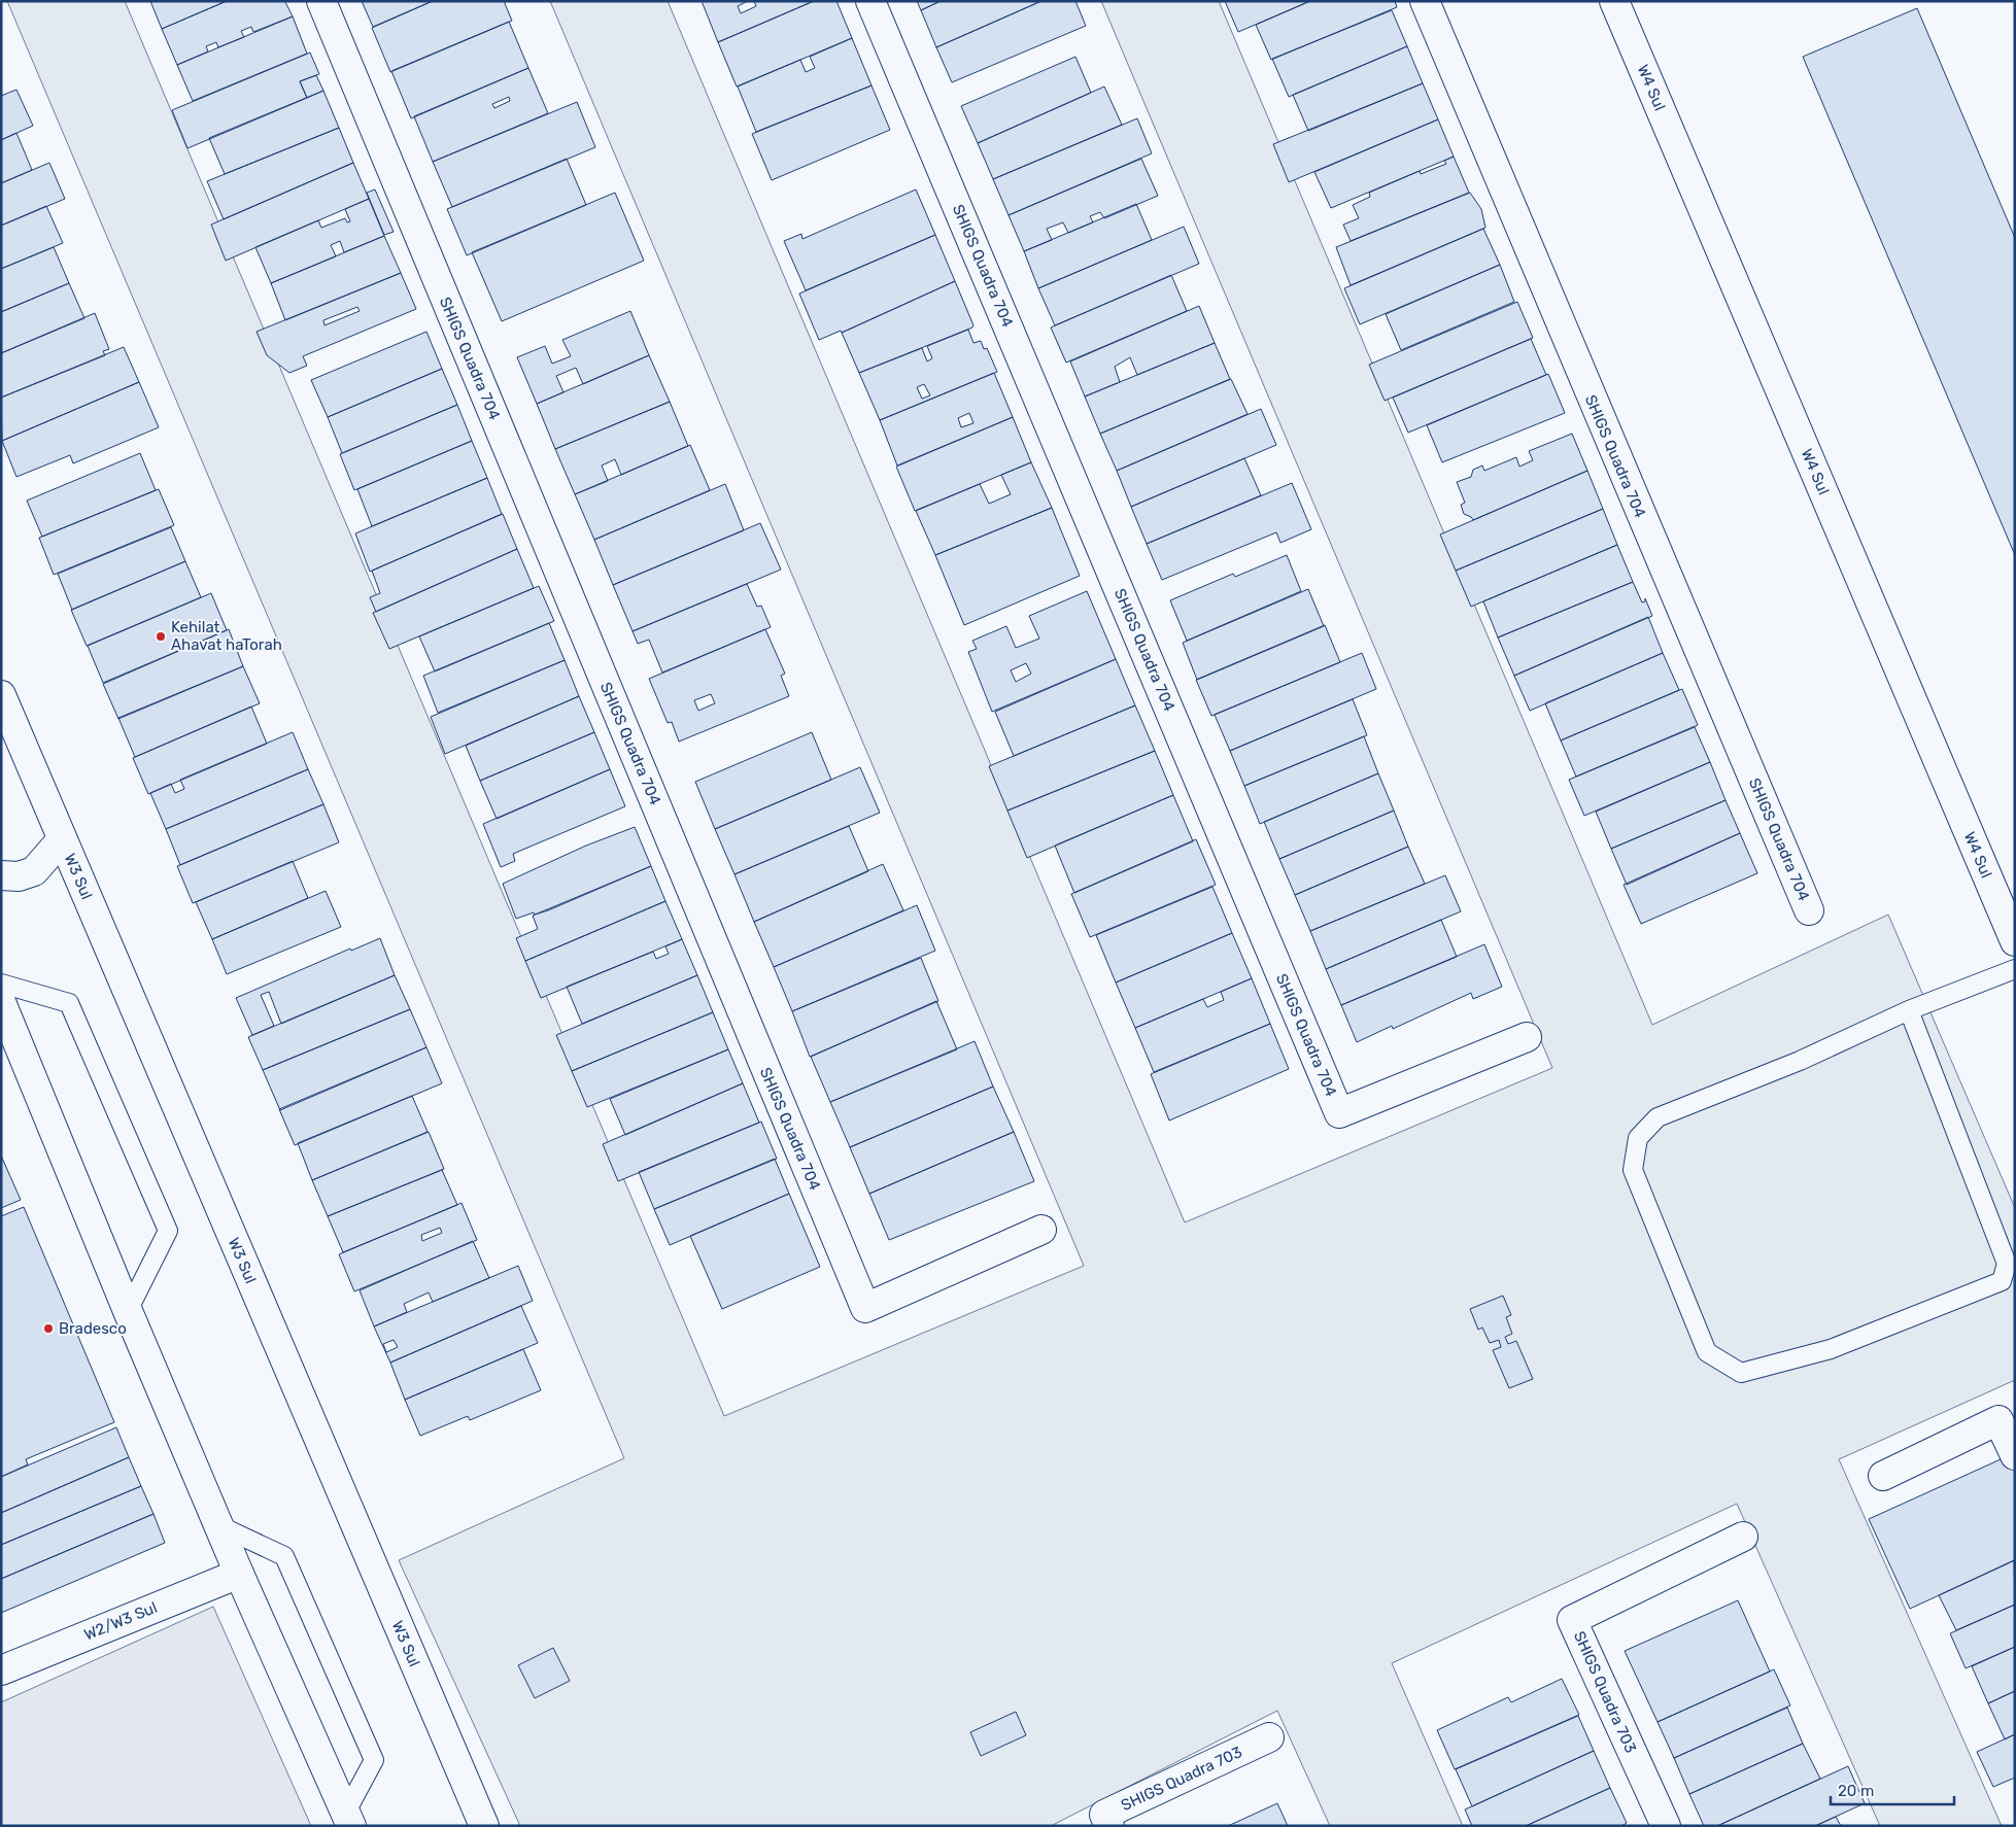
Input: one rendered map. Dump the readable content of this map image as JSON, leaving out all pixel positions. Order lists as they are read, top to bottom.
{
  "streets": {
    "street": [
      "W4 Sul",
      "SHIGS Quadra 704",
      "W3 Sul",
      "W2/W3 Sul",
      "SHIGS Quadra 703"
    ]
  },
  "places": ["Kehilat Ahavat haTorah", "Bradesco"],
  "scale_bar": "20 m"
}
